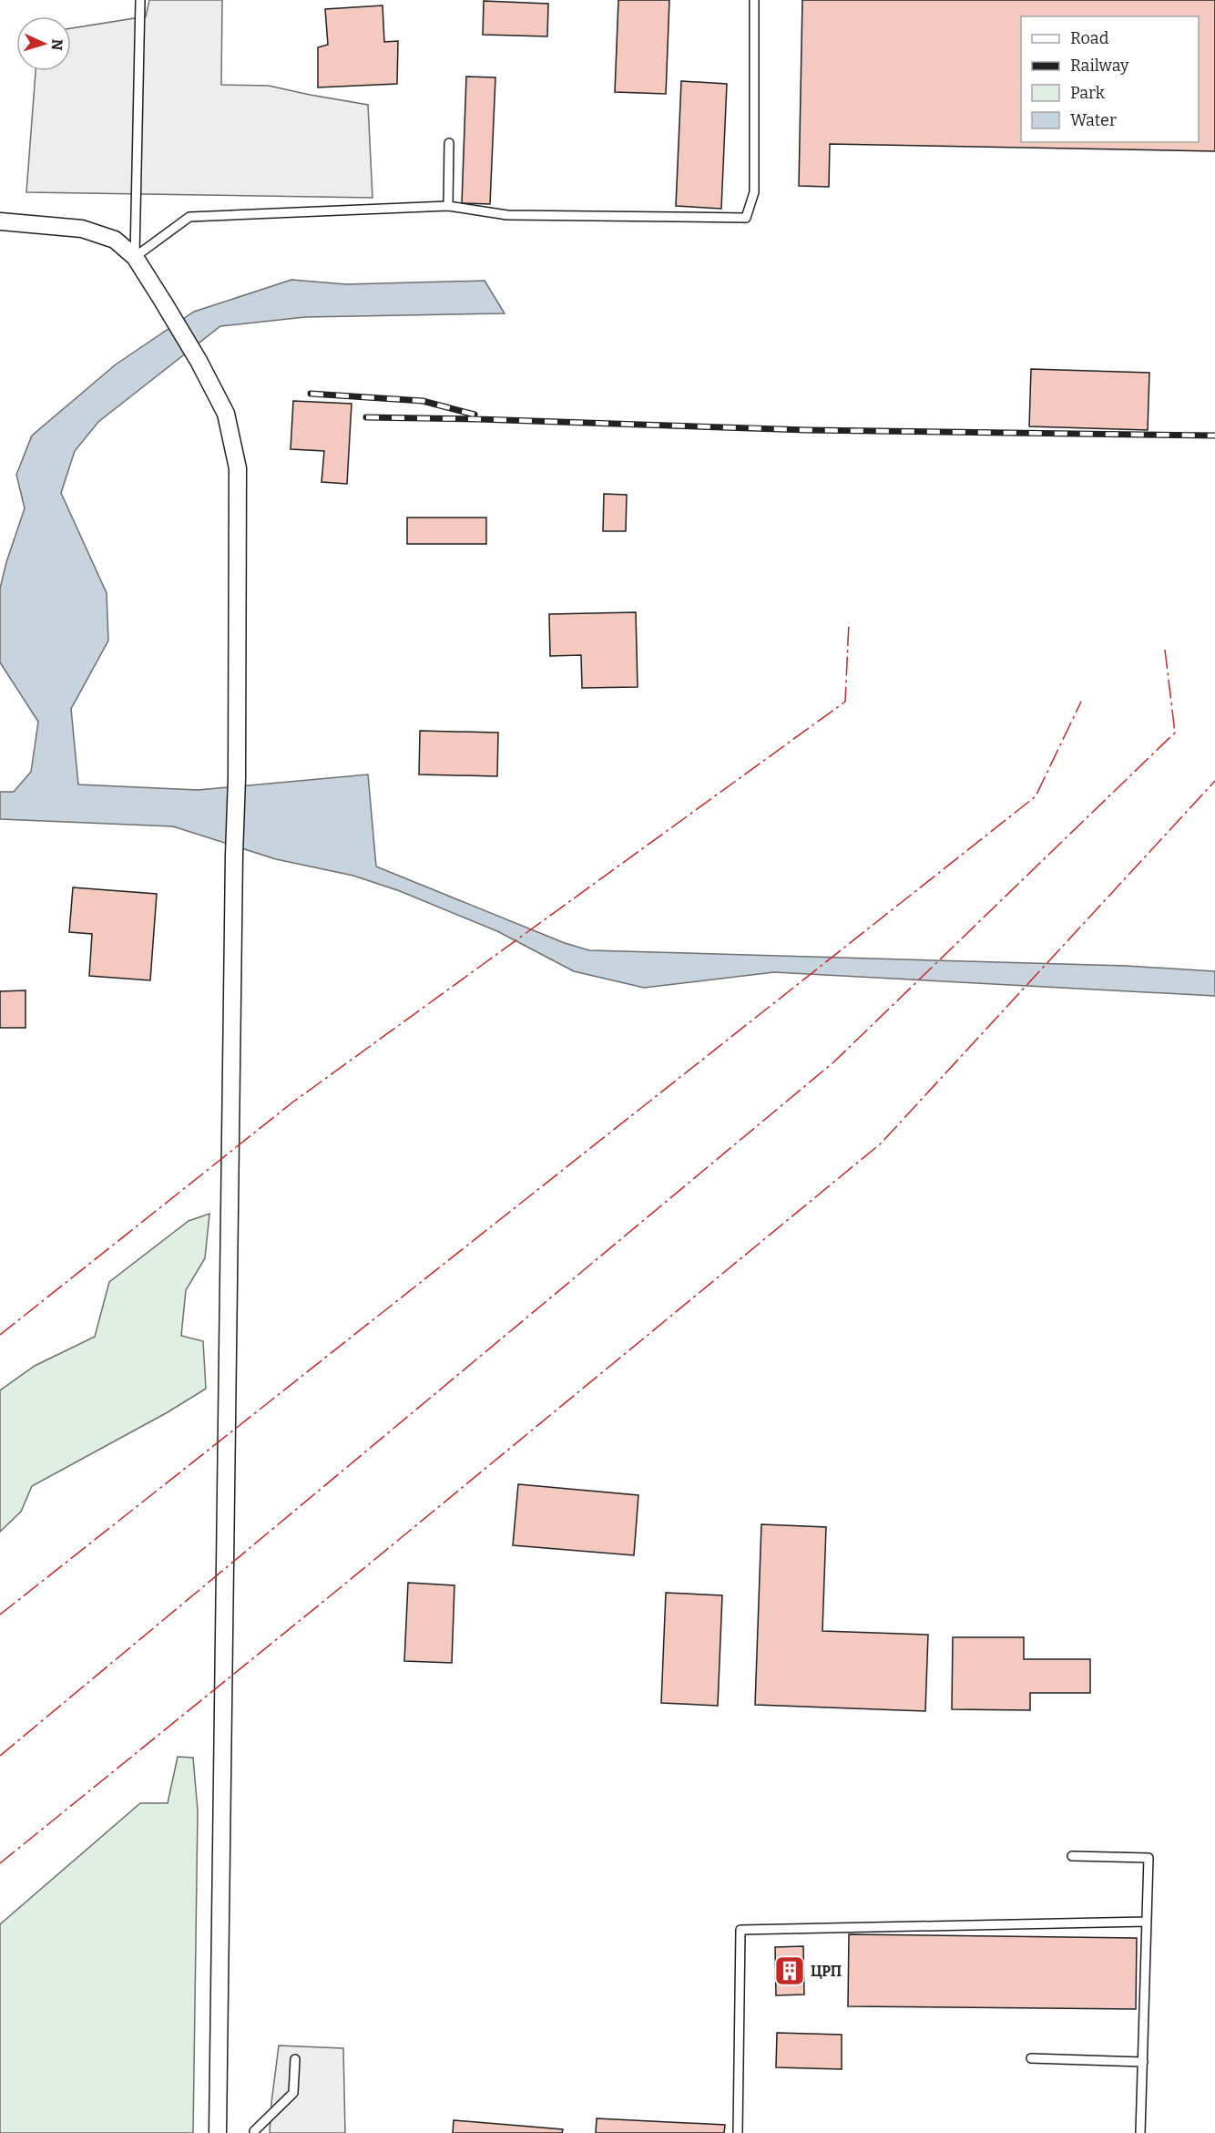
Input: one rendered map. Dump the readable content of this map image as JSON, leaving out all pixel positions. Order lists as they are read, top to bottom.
{
  "places": {
    "building": ["ЦРП"]
  },
  "legend": [
    "Road",
    "Railway",
    "Park",
    "Water"
  ],
  "north": "right"
}
